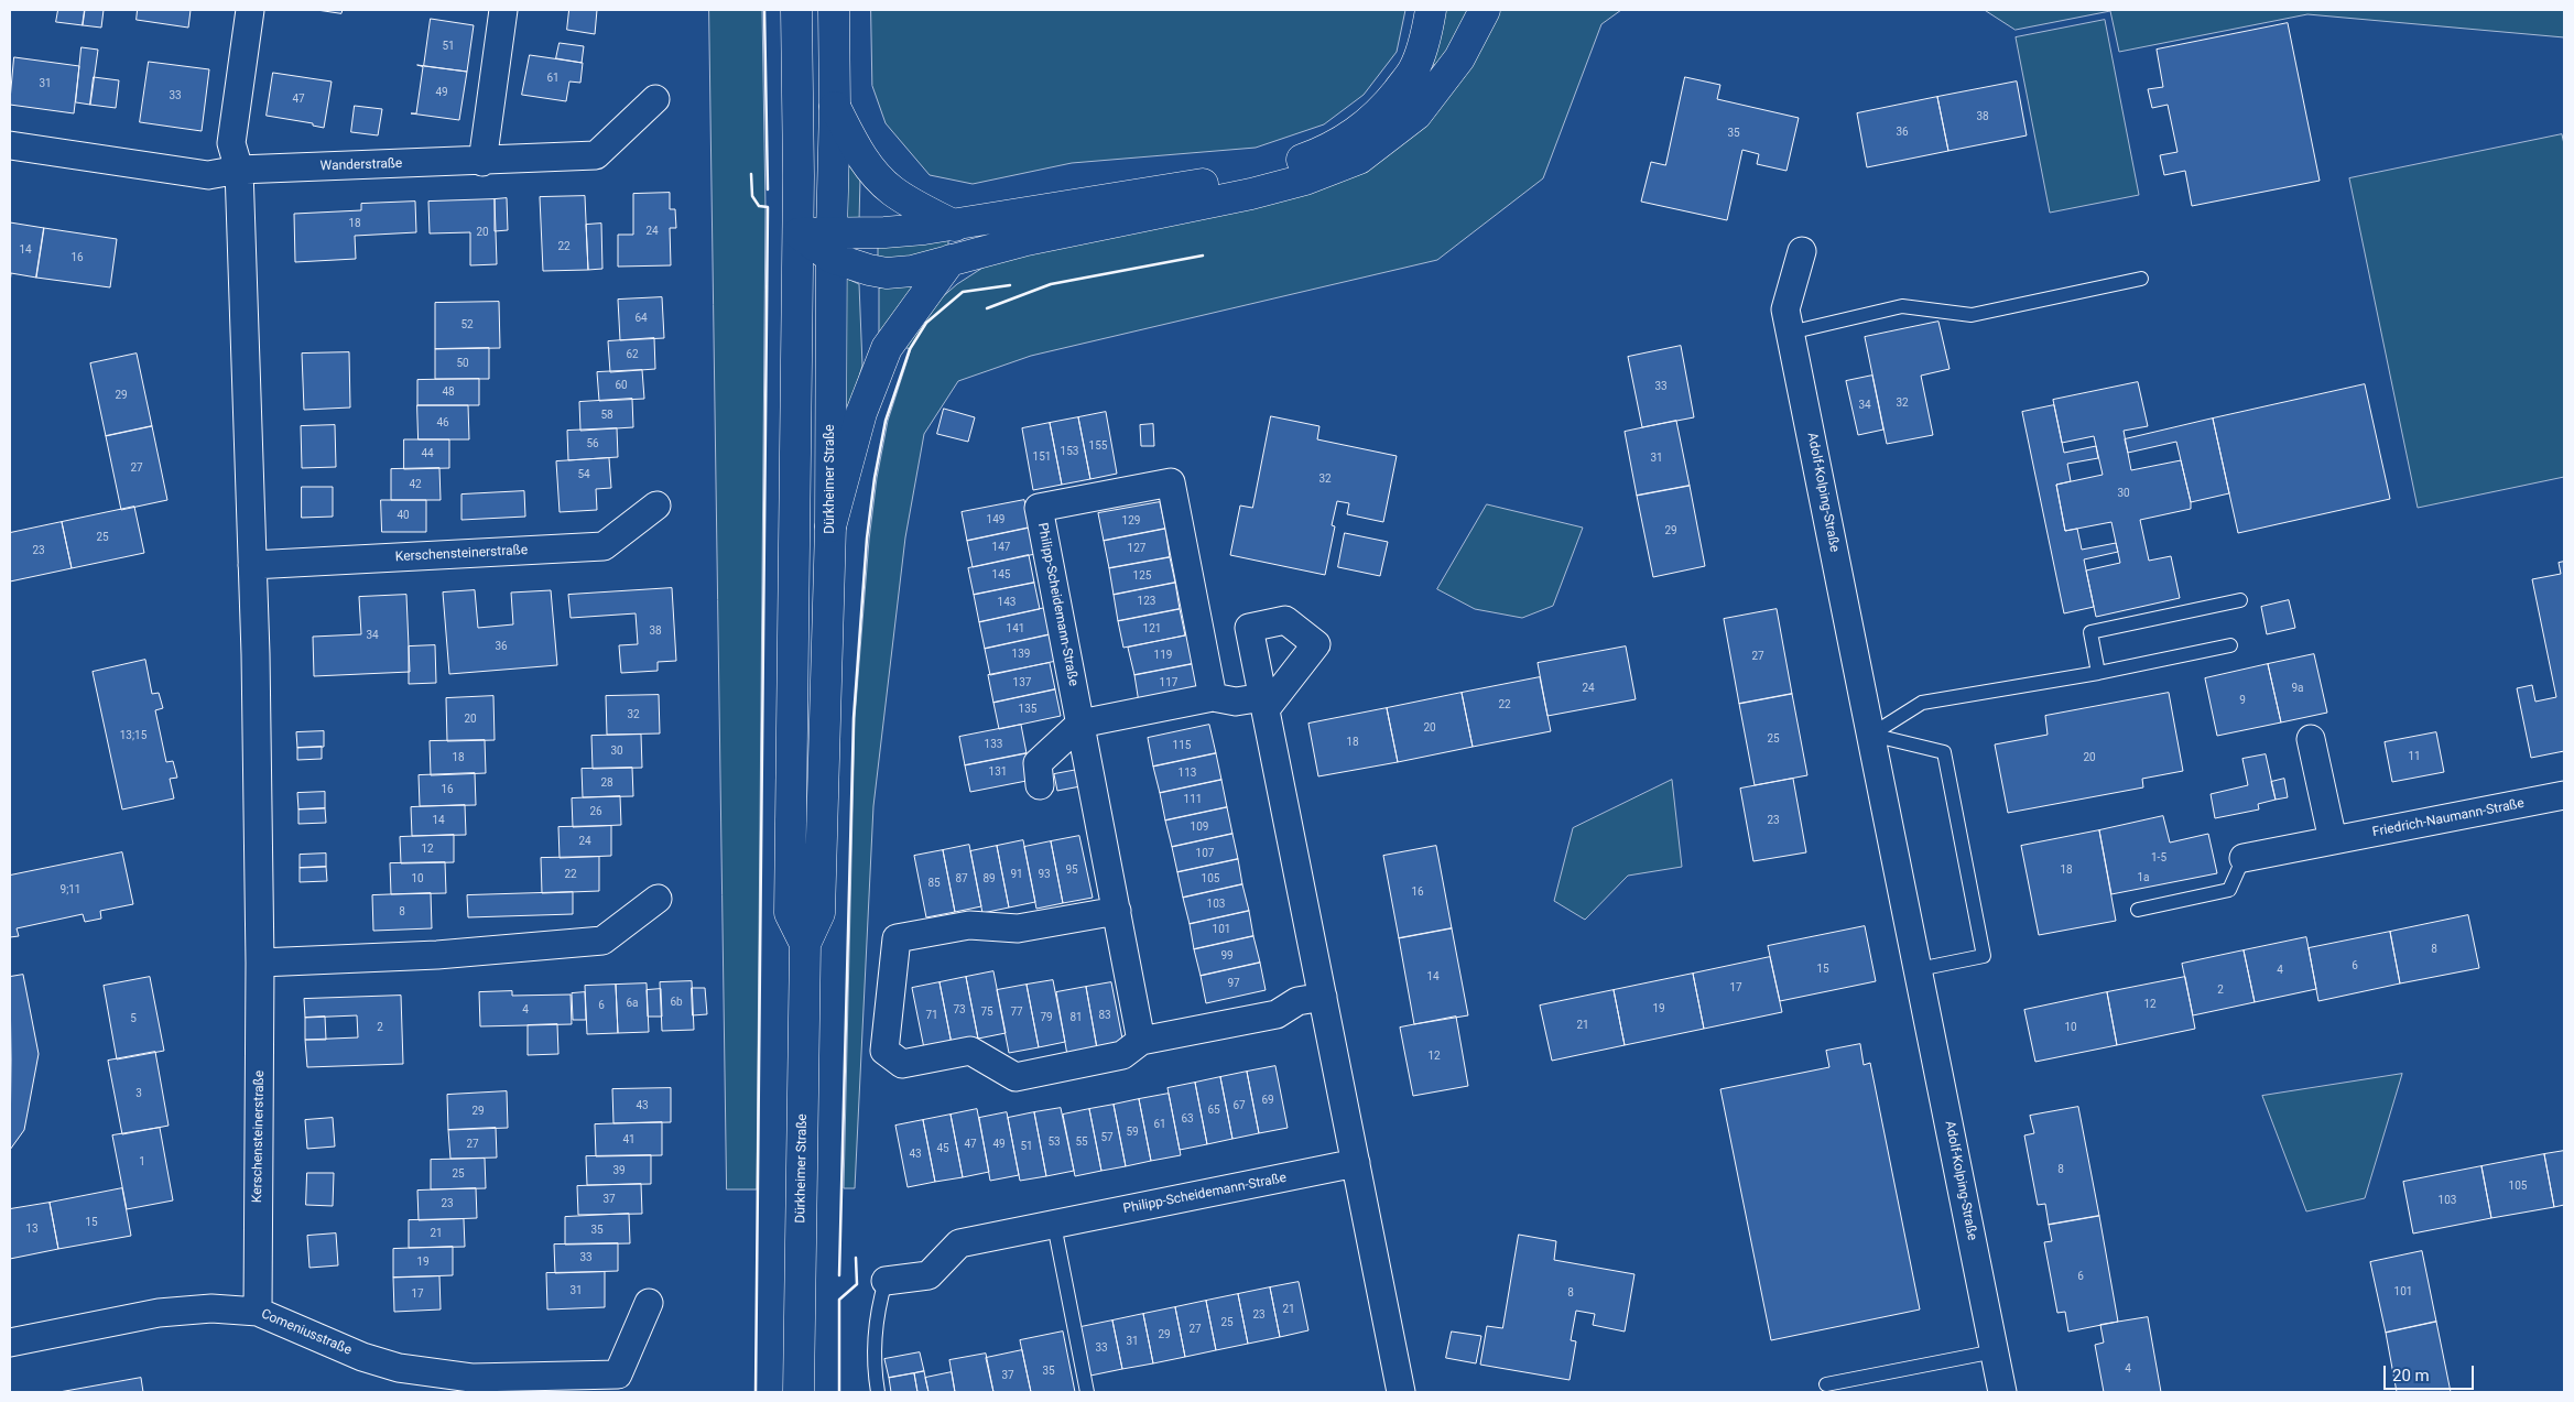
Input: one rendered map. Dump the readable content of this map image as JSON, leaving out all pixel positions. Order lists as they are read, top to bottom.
{
  "streets": {
    "main road": ["Dürkheimer Straße"],
    "street": [
      "Wanderstraße",
      "Adolf-Kolping-Straße",
      "Kerschensteinerstraße",
      "Philipp-Scheidemann-Straße",
      "Friedrich-Naumann-Straße",
      "Comeniusstraße"
    ]
  },
  "crossings": [
    ["Wanderstraße", "Kerschensteinerstraße"],
    ["Kerschensteinerstraße", "Comeniusstraße"]
  ],
  "house_numbers": [
    "51",
    "61",
    "31",
    "49",
    "33",
    "47",
    "38",
    "36",
    "35",
    "18",
    "24",
    "20",
    "22",
    "14",
    "16",
    "64",
    "52",
    "62",
    "50",
    "60",
    "33",
    "48",
    "29",
    "32",
    "34",
    "58",
    "46",
    "56",
    "155",
    "153",
    "44",
    "151",
    "31",
    "27",
    "54",
    "32",
    "42",
    "30",
    "40",
    "149",
    "129",
    "29",
    "25",
    "147",
    "127",
    "23",
    "145",
    "125",
    "123",
    "143",
    "141",
    "121",
    "38",
    "34",
    "36",
    "139",
    "119",
    "27",
    "137",
    "117",
    "24",
    "9a",
    "9",
    "22",
    "135",
    "32",
    "20",
    "20",
    "13;15",
    "25",
    "18",
    "133",
    "115",
    "30",
    "11",
    "18",
    "20",
    "131",
    "113",
    "28",
    "16",
    "111",
    "26",
    "14",
    "23",
    "109",
    "24",
    "12",
    "107",
    "1-5",
    "95",
    "18",
    "22",
    "91",
    "93",
    "1a",
    "10",
    "87",
    "89",
    "105",
    "85",
    "9;11",
    "16",
    "103",
    "8",
    "101",
    "8",
    "99",
    "6",
    "15",
    "4",
    "14",
    "97",
    "17",
    "2",
    "6b",
    "6a",
    "12",
    "6",
    "19",
    "4",
    "73",
    "75",
    "77",
    "71",
    "83",
    "79",
    "81",
    "5",
    "21",
    "2",
    "10",
    "12",
    "3",
    "69",
    "43",
    "67",
    "65",
    "29",
    "63",
    "61",
    "59",
    "57",
    "41",
    "53",
    "55",
    "27",
    "47",
    "49",
    "51",
    "45",
    "43",
    "1",
    "8",
    "39",
    "25",
    "105",
    "37",
    "103",
    "23",
    "15",
    "13",
    "35",
    "21",
    "33",
    "19",
    "6",
    "31",
    "101",
    "8",
    "17",
    "21",
    "23",
    "25",
    "27",
    "29",
    "31",
    "33",
    "4",
    "35",
    "37"
  ],
  "scale_bar": "20 m"
}
